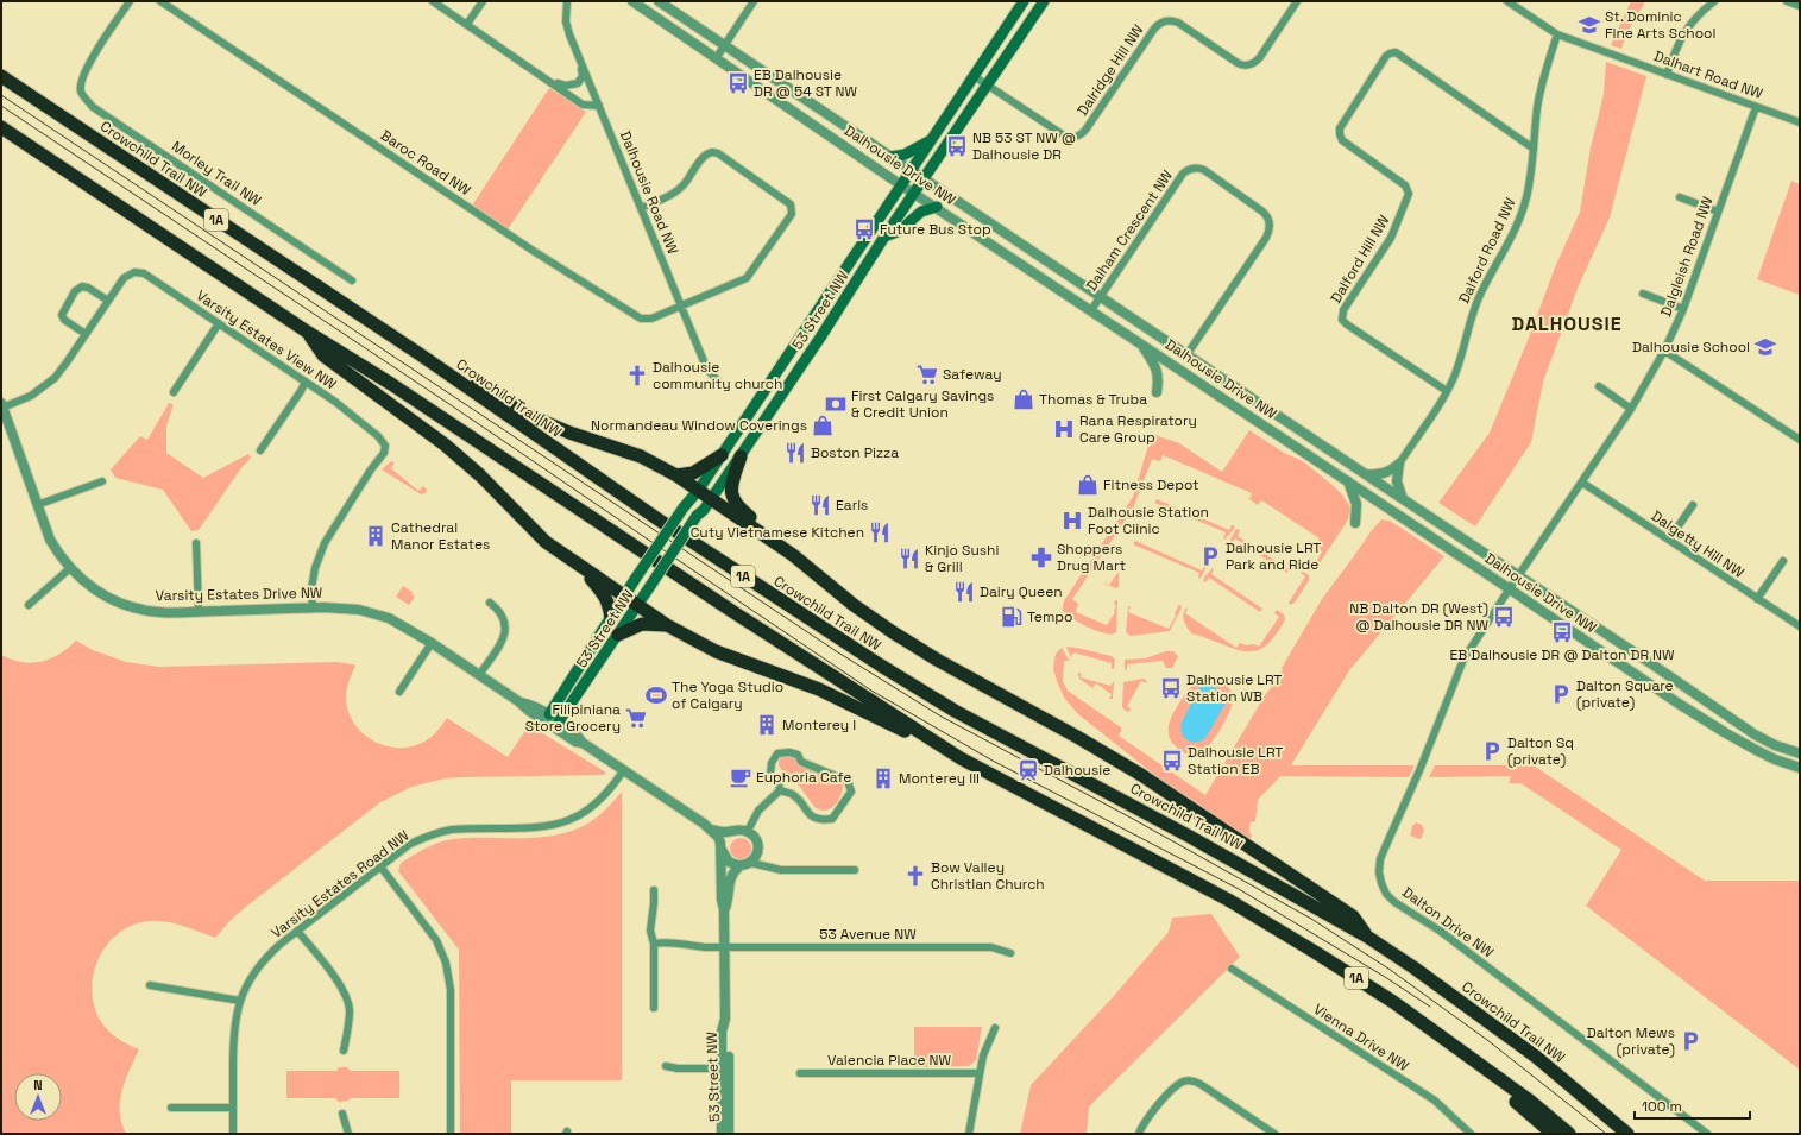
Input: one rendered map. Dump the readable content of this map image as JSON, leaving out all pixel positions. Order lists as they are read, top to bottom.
{
  "streets": {
    "highway": ["Crowchild Trail NW", "1A"],
    "main road": ["53 Street NW"],
    "street": [
      "Dalridge Hill NW",
      "Dalhart Road NW",
      "Baroc Road NW",
      "Dalhousie Drive NW",
      "Morley Trail NW",
      "Dalhousie Road NW",
      "Dalham Crescent NW",
      "Dalford Road NW",
      "Dalgleish Road NW",
      "Dalford Hill NW",
      "Varsity Estates View NW",
      "Dalgetty Hill NW",
      "Varsity Estates Drive NW",
      "Varsity Estates Road NW",
      "Dalton Drive NW",
      "53 Avenue NW",
      "Vienna Drive NW",
      "Valencia Place NW"
    ]
  },
  "crossings": [
    ["Dalridge Hill NW", "53 Street NW"],
    ["Dalhart Road NW", "Dalford Road NW"],
    ["Dalhart Road NW", "Dalgleish Road NW"],
    ["Baroc Road NW", "Dalhousie Road NW"],
    ["Dalhousie Drive NW", "Dalham Crescent NW"],
    ["Dalhousie Drive NW", "Dalgleish Road NW"],
    ["Dalhousie Drive NW", "53 Street NW"],
    ["Dalhousie Drive NW", "Dalton Drive NW"],
    ["Dalford Road NW", "Dalford Hill NW"],
    ["Dalgleish Road NW", "Dalgetty Hill NW"],
    ["Dalgleish Road NW", "Dalton Drive NW"],
    ["53 Street NW", "Varsity Estates Drive NW"],
    ["53 Street NW", "53 Avenue NW"],
    ["Varsity Estates View NW", "Varsity Estates Drive NW"],
    ["Varsity Estates Drive NW", "Varsity Estates Road NW"]
  ],
  "districts": ["DALHOUSIE"],
  "places": {
    "school or university": ["St. Dominic Fine Arts School", "Dalhousie School"],
    "bus stop": [
      "EB Dalhousie DR @ 54 ST NW",
      "NB 53 ST NW @ Dalhousie DR",
      "Future Bus Stop",
      "NB Dalton DR (West) @ Dalhousie DR NW",
      "EB Dalhousie DR @ Dalton DR NW",
      "Dalhousie LRT Station WB",
      "Dalhousie LRT Station EB"
    ],
    "supermarket": ["Safeway", "Filipiniana Store Grocery"],
    "church": ["Dalhousie community church", "Bow Valley Christian Church"],
    "shop": ["Thomas & Truba", "Normandeau Window Coverings", "Fitness Depot"],
    "bank": ["First Calgary Savings & Credit Union"],
    "hospital": ["Rana Respiratory Care Group", "Dalhousie Station Foot Clinic"],
    "restaurant": [
      "Boston Pizza",
      "Earls",
      "Cuty Vietnamese Kitchen",
      "Kinjo Sushi & Grill",
      "Dairy Queen"
    ],
    "building": ["Cathedral Manor Estates", "Monterey I", "Monterey III"],
    "parking": [
      "Dalhousie LRT Park and Ride",
      "Dalton Square (private)",
      "Dalton Sq (private)",
      "Dalton Mews (private)"
    ],
    "pharmacy": ["Shoppers Drug Mart"],
    "fuel station": ["Tempo"],
    "sports": ["The Yoga Studio of Calgary"],
    "station": ["Dalhousie"],
    "cafe": ["Euphoria Cafe"]
  },
  "scale_bar": "100 m",
  "north": "top"
}
